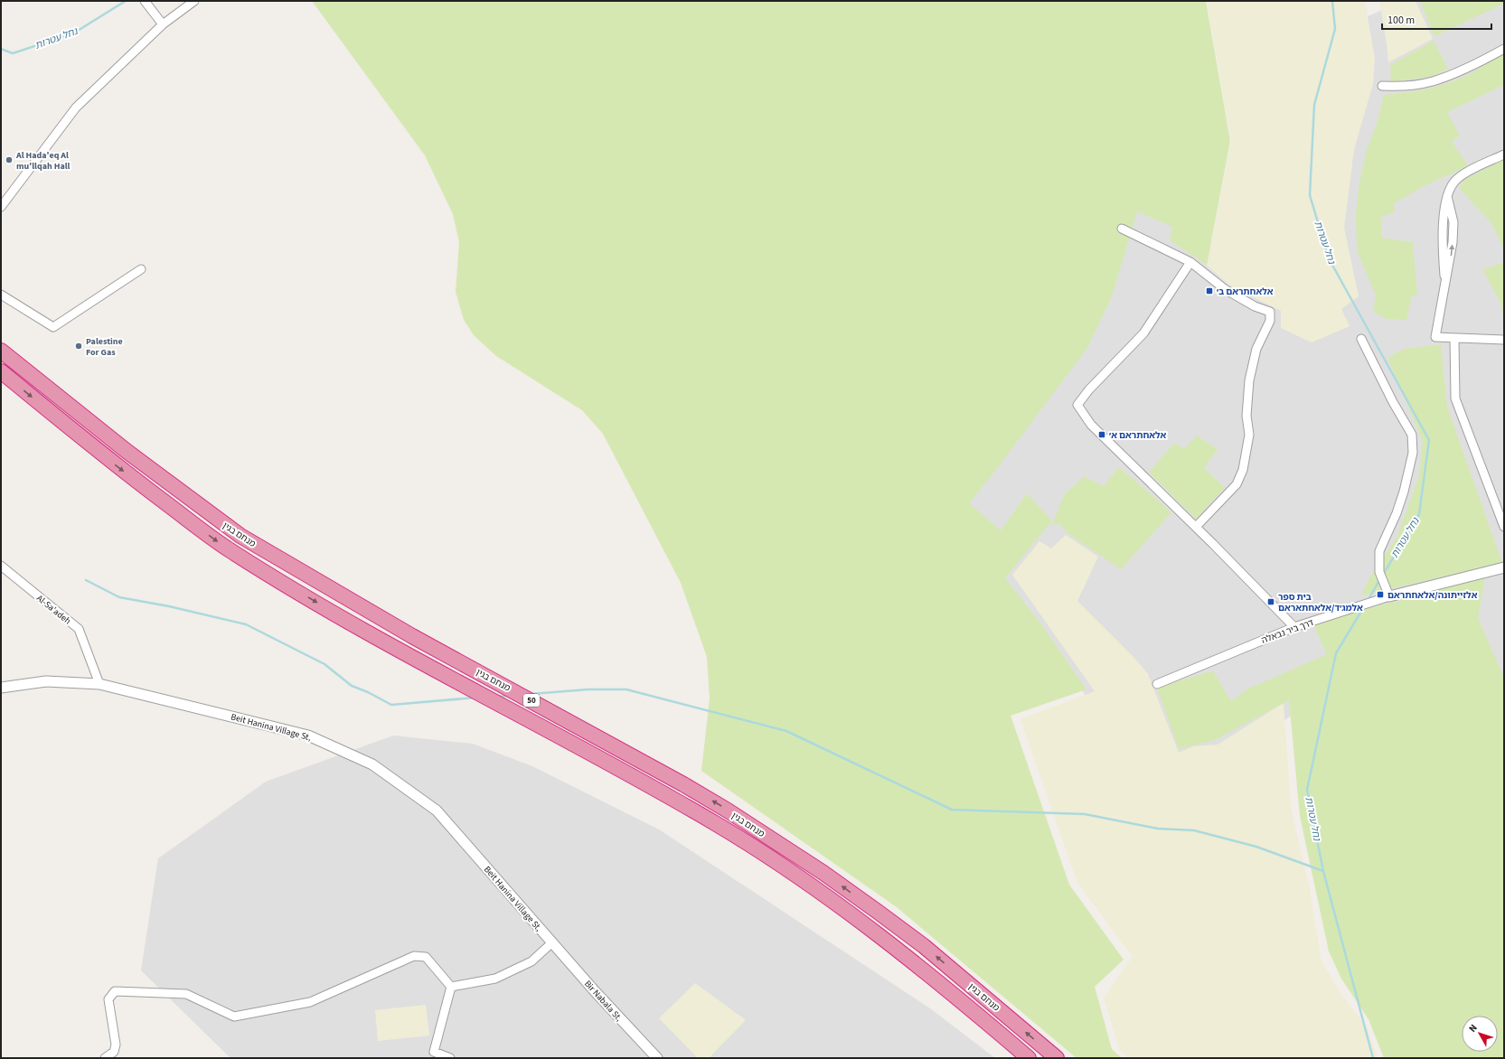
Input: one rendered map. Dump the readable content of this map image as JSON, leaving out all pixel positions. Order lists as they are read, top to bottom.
{
  "streets": {
    "highway": ["מנחם בגין", "50"],
    "street": [
      "Al-Sa'adeh",
      "דרך ביר נבאלה",
      "Beit Hanina Village St,",
      "Bir Nabala St,"
    ]
  },
  "crossings": [
    ["Al-Sa'adeh", "Beit Hanina Village St,"],
    ["Beit Hanina Village St,", "Bir Nabala St,"]
  ],
  "water": ["נחל עטרות"],
  "places": {
    "other": ["Al Hada'eq Al mu'llqah Hall", "Palestine For Gas"],
    "transit": [
      "אלאחתראם ב׳",
      "אלאחתראם א׳",
      "אלזייתונה/אלאחתראם",
      "בית ספר אלמג׳ד/אלאחתאראם"
    ]
  },
  "scale_bar": "100 m",
  "north": "top left"
}
